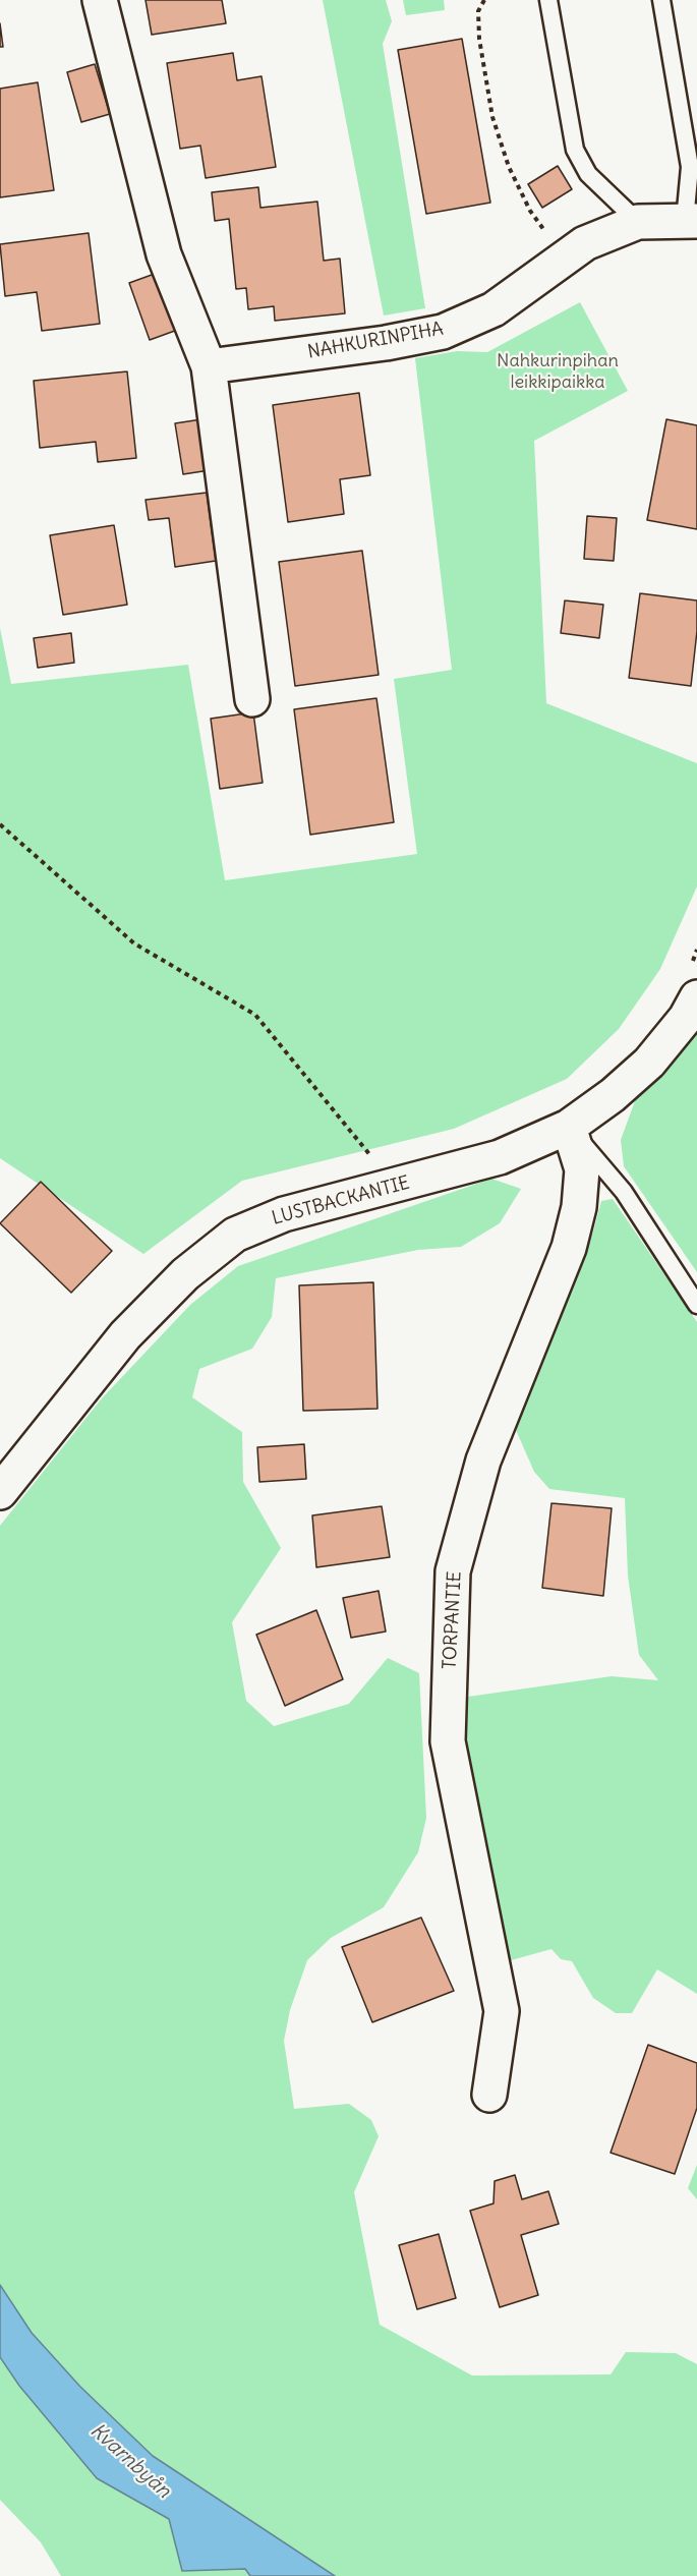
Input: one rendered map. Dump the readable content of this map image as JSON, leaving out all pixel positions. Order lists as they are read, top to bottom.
{
  "streets": {
    "street": ["NAHKURINPIHA", "LUSTBACKANTIE", "TORPANTIE"]
  },
  "crossings": [
    ["LUSTBACKANTIE", "TORPANTIE"]
  ],
  "water": ["Kvarnbyån"],
  "parks": ["Nahkurinpihan leikkipaikka"]
}
